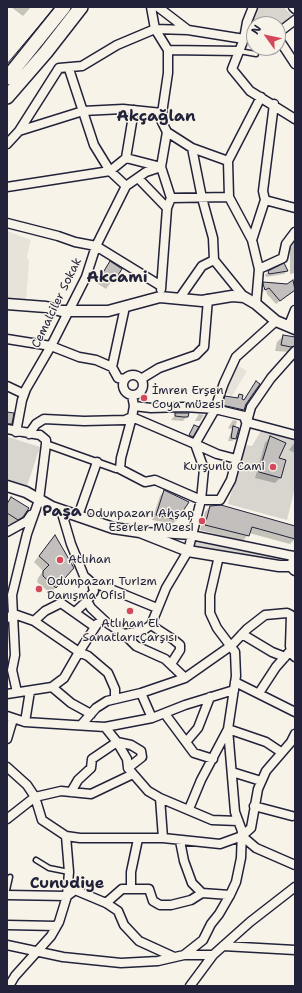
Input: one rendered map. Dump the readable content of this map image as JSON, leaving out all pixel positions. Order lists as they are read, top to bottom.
{
  "streets": {
    "street": ["Cemalciler Sokak"]
  },
  "districts": [
    "Akçağlan",
    "Akcami",
    "Paşa",
    "Cunudiye"
  ],
  "places": [
    "İmren Erşen Coya müzesi",
    "Kurşunlu Cami",
    "Odunpazarı Ahşap Eserler Müzesi",
    "Atlıhan",
    "Odunpazarı Turizm Danışma Ofisi",
    "Atlıhan El Sanatları Çarşısı"
  ],
  "north": "top left"
}
